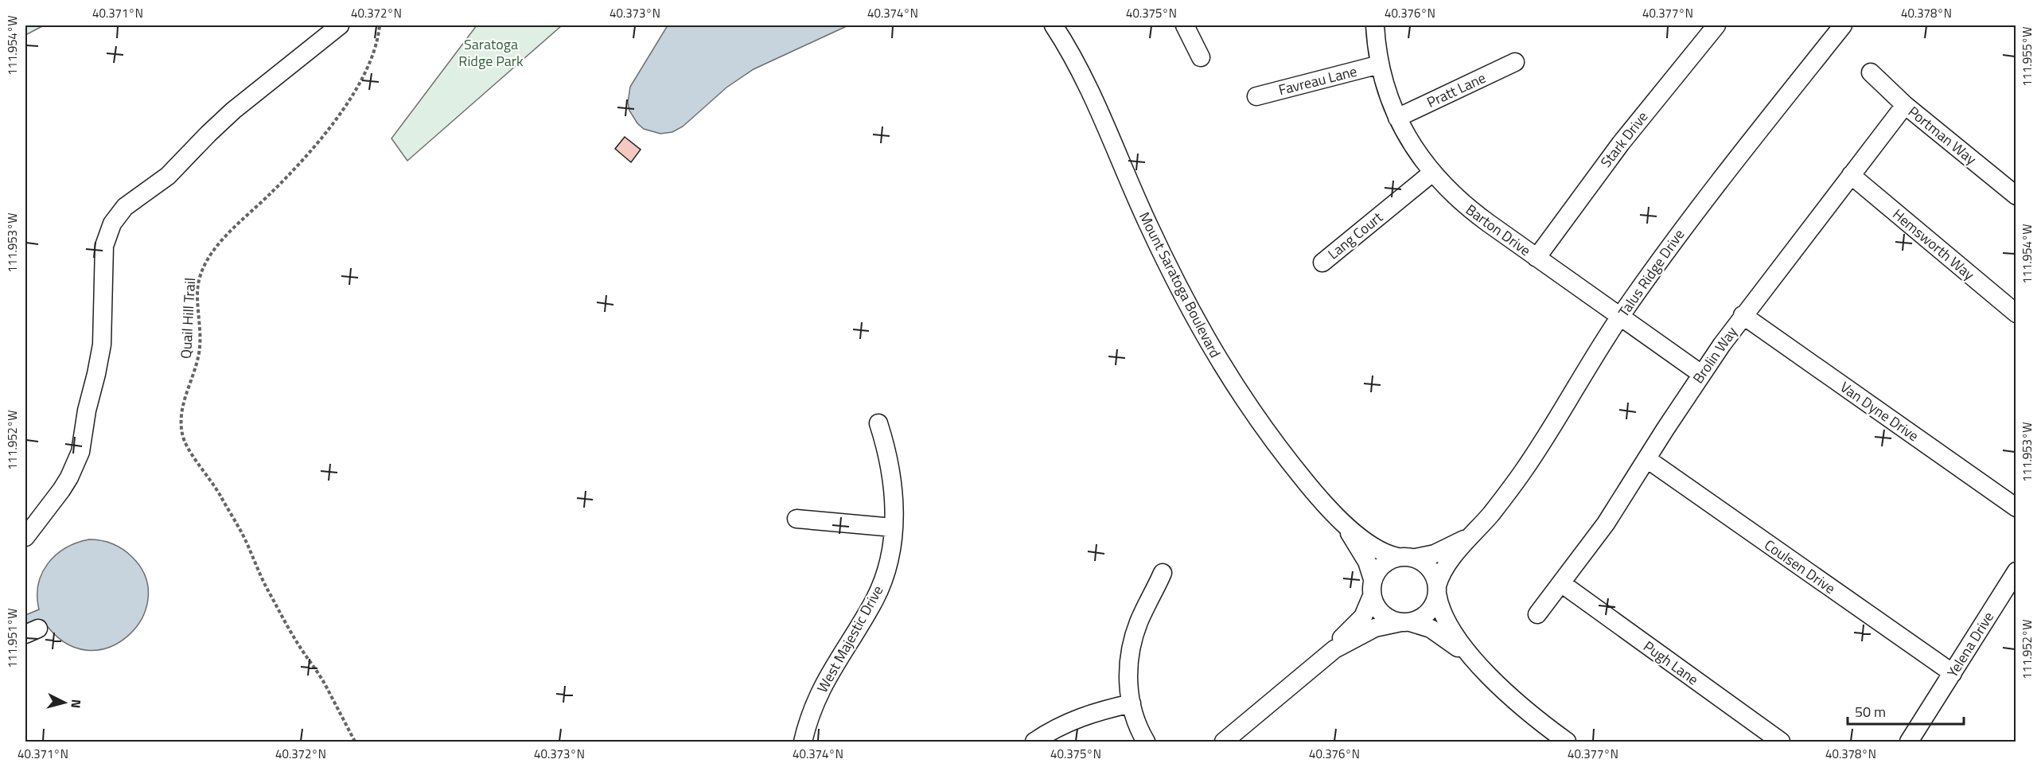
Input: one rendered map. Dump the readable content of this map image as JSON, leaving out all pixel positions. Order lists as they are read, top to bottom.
{
  "streets": {
    "street": [
      "Favreau Lane",
      "Pratt Lane",
      "Portman Way",
      "Stark Drive",
      "Barton Drive",
      "Lang Court",
      "Hemsworth Way",
      "Talus Ridge Drive",
      "Mount Saratoga Boulevard",
      "Brolin Way",
      "Van Dyne Drive",
      "Coulsen Drive",
      "West Majestic Drive",
      "Yelena Drive",
      "Pugh Lane"
    ],
    "path": ["Quail Hill Trail"]
  },
  "crossings": [
    ["Favreau Lane", "Barton Drive"],
    ["Pratt Lane", "Barton Drive"],
    ["Portman Way", "Brolin Way"],
    ["Stark Drive", "Barton Drive"],
    ["Barton Drive", "Lang Court"],
    ["Barton Drive", "Talus Ridge Drive"],
    ["Barton Drive", "Brolin Way"],
    ["Hemsworth Way", "Brolin Way"],
    ["Talus Ridge Drive", "Mount Saratoga Boulevard"],
    ["Brolin Way", "Van Dyne Drive"],
    ["Brolin Way", "Coulsen Drive"],
    ["Brolin Way", "Pugh Lane"],
    ["Coulsen Drive", "Yelena Drive"]
  ],
  "parks": ["Saratoga Ridge Park"],
  "scale_bar": "50 m",
  "north": "right",
  "coordinates": [
    "40.371°N",
    "40.372°N",
    "40.373°N",
    "40.374°N",
    "40.375°N",
    "40.376°N",
    "40.377°N",
    "40.378°N",
    "111.954°W",
    "111.955°W",
    "111.953°W",
    "111.952°W",
    "111.951°W"
  ]
}
